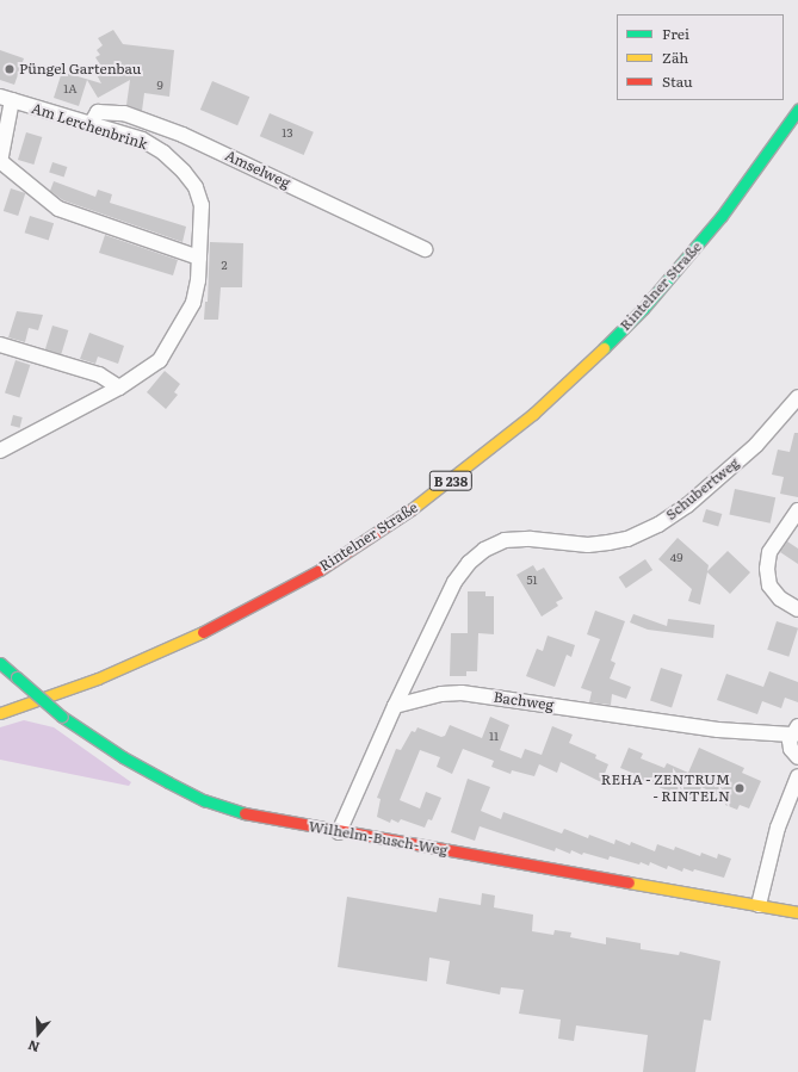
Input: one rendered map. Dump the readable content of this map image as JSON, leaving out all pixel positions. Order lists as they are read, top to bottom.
{
  "streets": {
    "main road": ["Rintelner Straße", "B 238", "Wilhelm-Busch-Weg"],
    "street": [
      "Am Lerchenbrink",
      "Amselweg",
      "Schubertweg",
      "Bachweg"
    ]
  },
  "crossings": [
    ["Am Lerchenbrink", "Amselweg"],
    ["Schubertweg", "Bachweg"]
  ],
  "places": ["Püngel Gartenbau", "REHA - ZENTRUM - RINTELN"],
  "house_numbers": [
    "9",
    "1A",
    "13",
    "2",
    "49",
    "51",
    "11"
  ],
  "legend": ["Frei", "Zäh", "Stau"],
  "north": "bottom"
}
